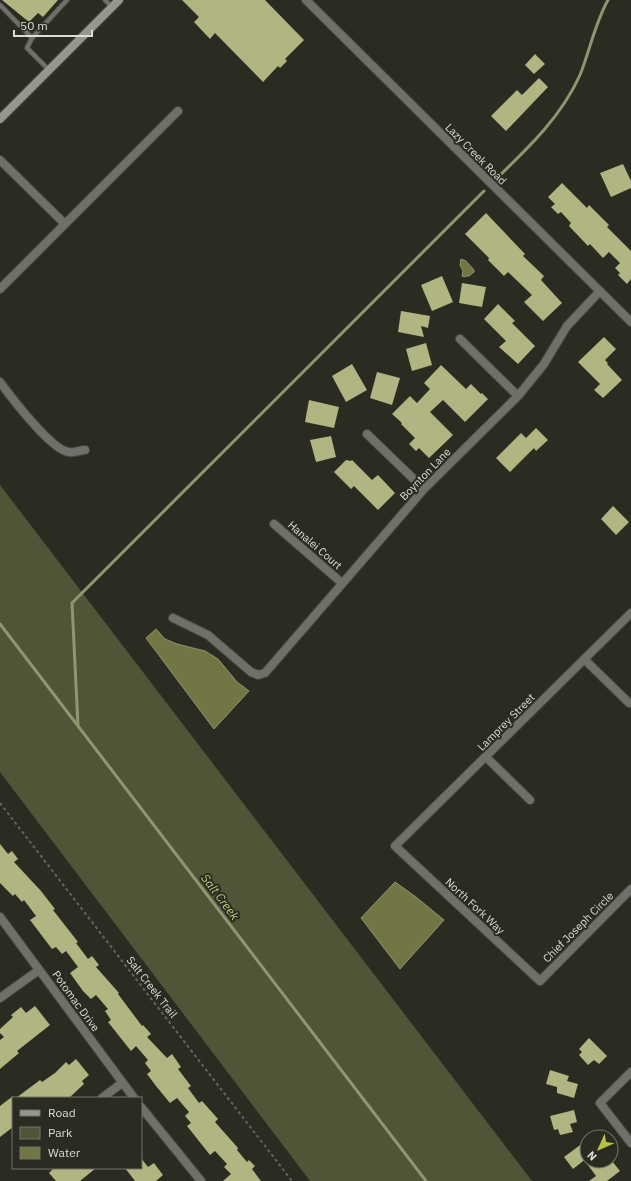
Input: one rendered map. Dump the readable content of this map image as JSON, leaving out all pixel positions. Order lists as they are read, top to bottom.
{
  "streets": {
    "street": [
      "Lazy Creek Road",
      "Boynton Lane",
      "Hanalei Court",
      "Lamprey Street",
      "North Fork Way",
      "Chief Joseph Circle",
      "Potomac Drive"
    ],
    "path": ["Salt Creek Trail"]
  },
  "crossings": [
    ["Lazy Creek Road", "Boynton Lane"],
    ["Boynton Lane", "Hanalei Court"],
    ["Lamprey Street", "North Fork Way"],
    ["North Fork Way", "Chief Joseph Circle"]
  ],
  "water": ["Salt Creek"],
  "legend": ["Road", "Park", "Water"],
  "scale_bar": "50 m",
  "north": "bottom left"
}
